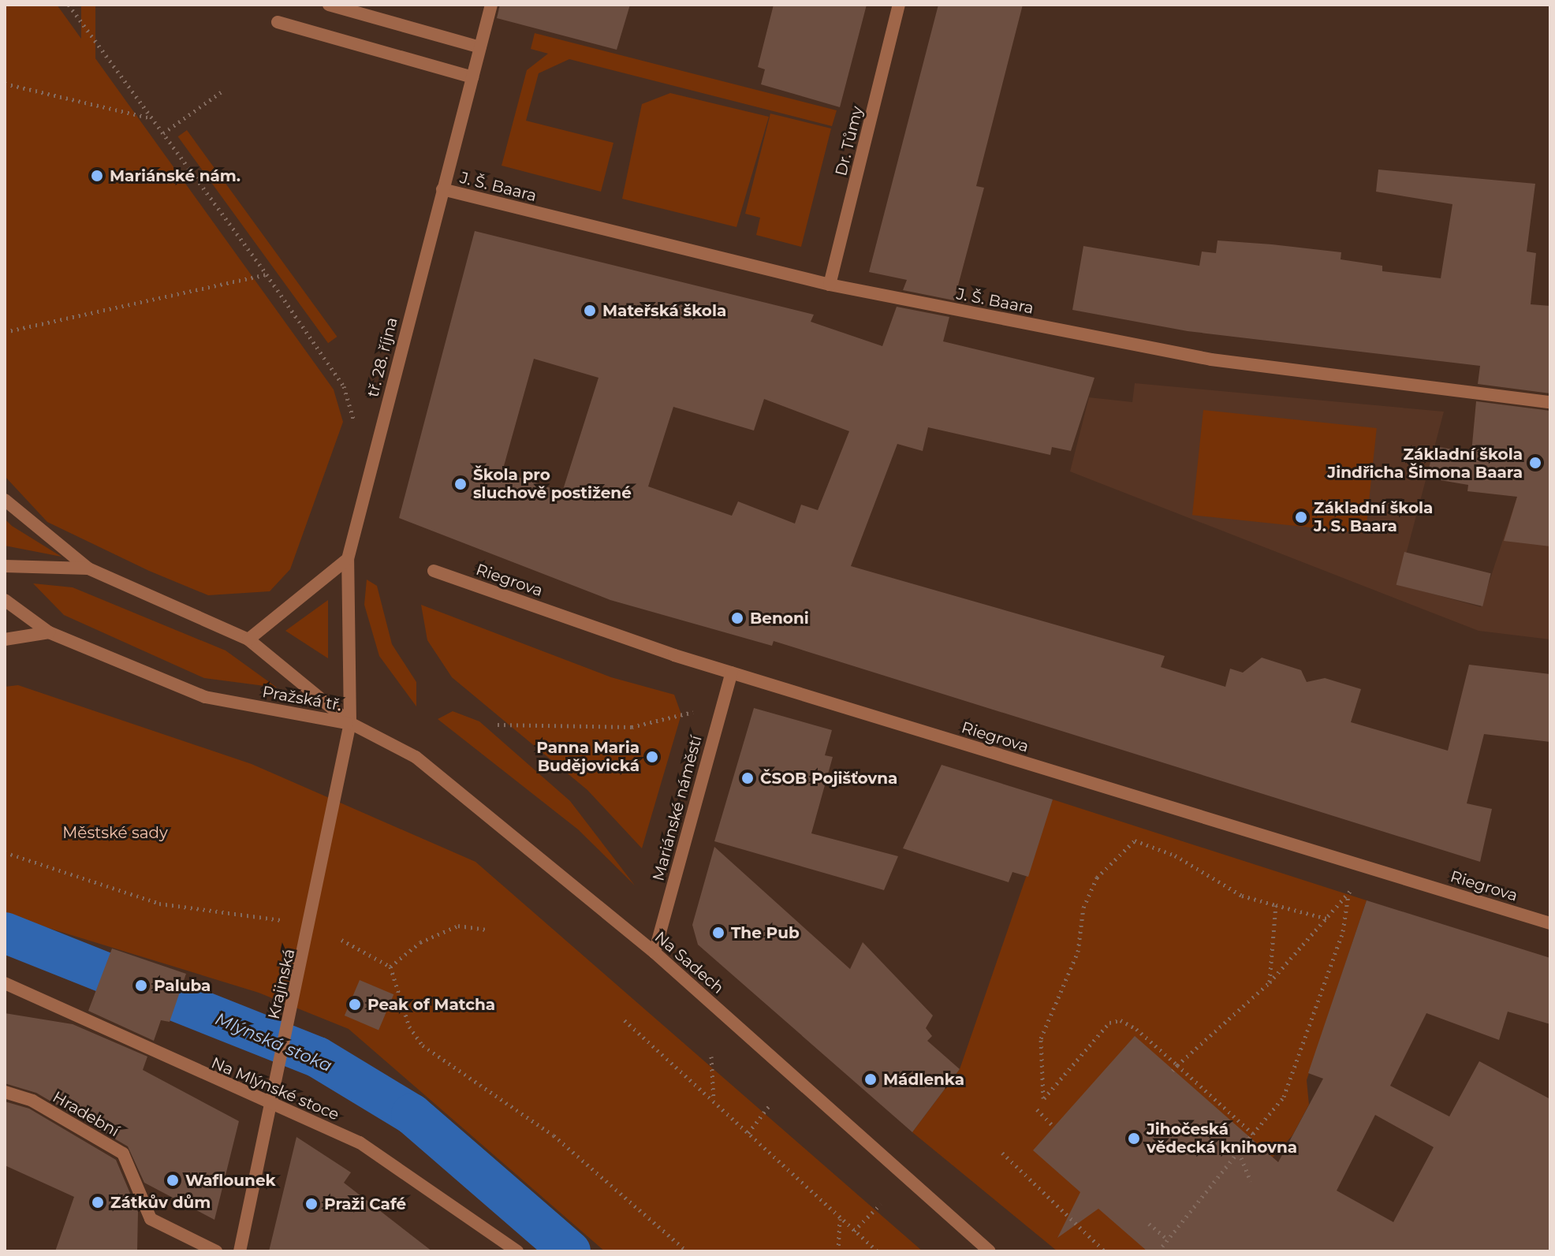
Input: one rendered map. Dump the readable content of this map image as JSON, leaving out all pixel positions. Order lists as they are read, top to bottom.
{
  "streets": {
    "street": [
      "Dr. Tůmy",
      "J. Š. Baara",
      "tř. 28. října",
      "Riegrova",
      "Pražská tř.",
      "Mariánské náměstí",
      "Na Sadech",
      "Krajinská",
      "Na Mlýnské stoce",
      "Hradební"
    ]
  },
  "crossings": [
    ["Dr. Tůmy", "J. Š. Baara"],
    ["J. Š. Baara", "tř. 28. října"],
    ["tř. 28. října", "Pražská tř."],
    ["tř. 28. října", "Na Sadech"],
    ["tř. 28. října", "Krajinská"],
    ["Riegrova", "Mariánské náměstí"],
    ["Pražská tř.", "Na Sadech"],
    ["Pražská tř.", "Krajinská"],
    ["Mariánské náměstí", "Na Sadech"],
    ["Na Sadech", "Krajinská"],
    ["Krajinská", "Na Mlýnské stoce"]
  ],
  "water": ["Mlýnská stoka"],
  "parks": ["Městské sady"],
  "places": [
    "Mariánské nám.",
    "Mateřská škola",
    "Základní škola Jindřicha Šimona Baara",
    "Škola pro sluchově postižené",
    "Základní škola J. S. Baara",
    "Benoni",
    "Panna Maria Budějovická",
    "ČSOB Pojišťovna",
    "The Pub",
    "Paluba",
    "Peak of Matcha",
    "Mádlenka",
    "Jihočeská vědecká knihovna",
    "Waflounek",
    "Zátkův dům",
    "Praži Café"
  ]
}
